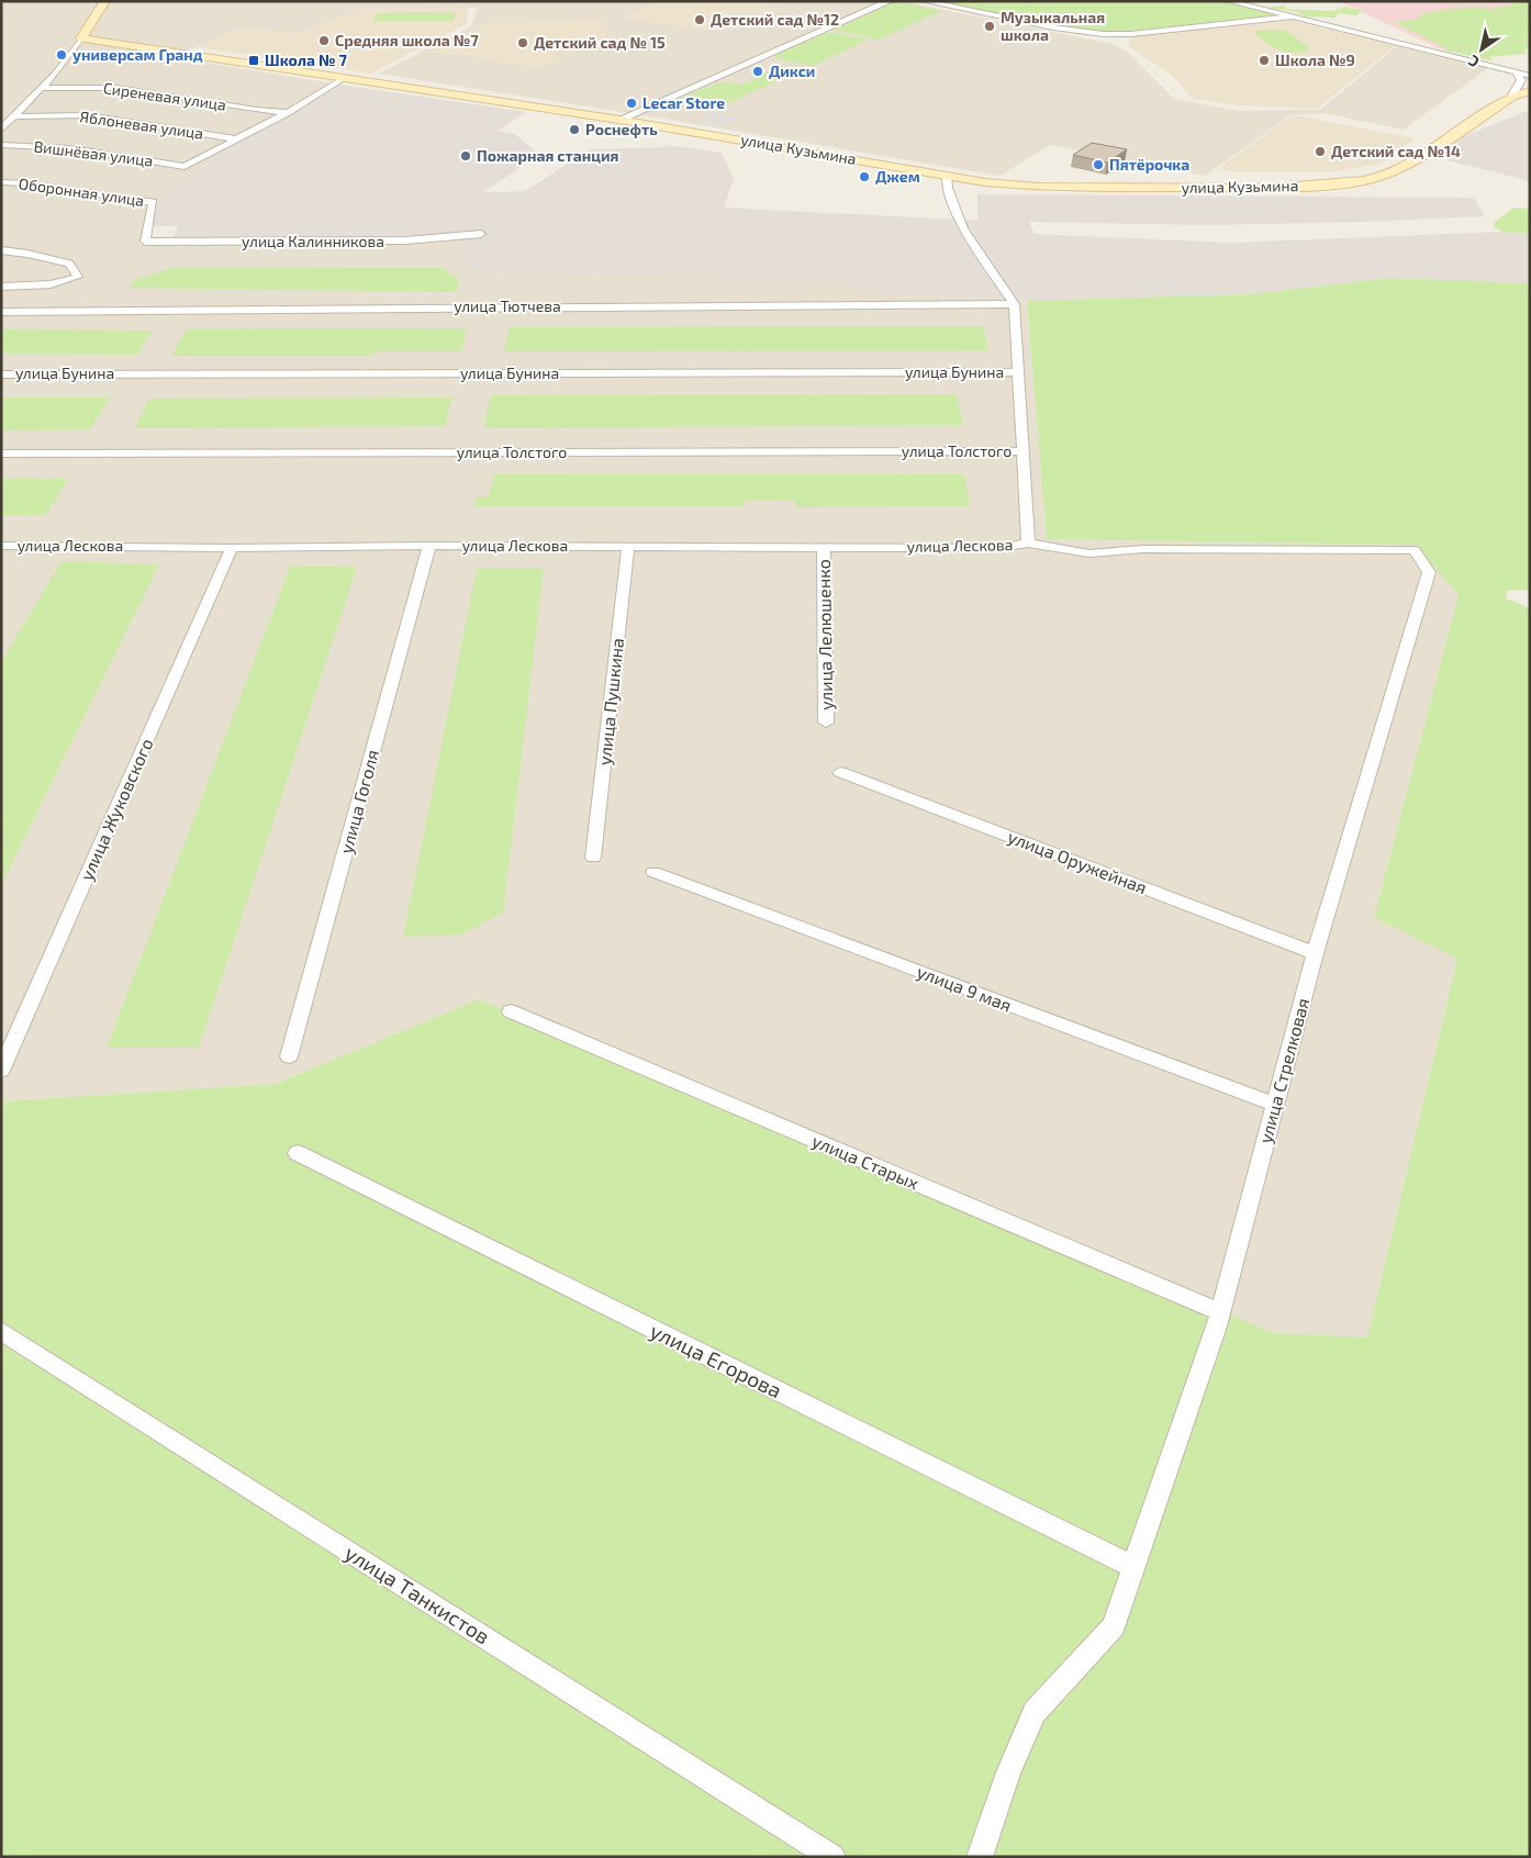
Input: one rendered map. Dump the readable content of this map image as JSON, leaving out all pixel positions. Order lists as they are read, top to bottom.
{
  "streets": {
    "main road": ["улица Кузьмина"],
    "street": [
      "Сиреневая улица",
      "Яблоневая улица",
      "Вишнёвая улица",
      "Оборонная улица",
      "улица Калинникова",
      "улица Тютчева",
      "улица Бунина",
      "улица Толстого",
      "улица Лескова",
      "улица Лелюшенко",
      "улица Пушкина",
      "улица Гоголя",
      "улица Жуковского",
      "улица Оружейная",
      "улица 9 мая",
      "улица Стрелковая",
      "улица Старых",
      "улица Егорова",
      "улица Танкистов"
    ]
  },
  "crossings": [
    ["Яблоневая улица", "Вишнёвая улица"],
    ["Оборонная улица", "улица Калинникова"],
    ["улица Лескова", "улица Лелюшенко"],
    ["улица Лескова", "улица Пушкина"],
    ["улица Лескова", "улица Гоголя"],
    ["улица Лескова", "улица Жуковского"],
    ["улица Лескова", "улица Стрелковая"],
    ["улица Оружейная", "улица Стрелковая"],
    ["улица 9 мая", "улица Стрелковая"],
    ["улица Стрелковая", "улица Старых"],
    ["улица Стрелковая", "улица Егорова"]
  ],
  "places": {
    "other": [
      "Детский сад №12",
      "Музыкальная школа",
      "Средняя школа №7",
      "Детский сад № 15",
      "универсам Гранд",
      "Школа №9",
      "Дикси",
      "Lecar Store",
      "Роснефть",
      "Детский сад №14",
      "Пожарная станция",
      "Пятёрочка",
      "Джем"
    ],
    "transit": ["Школа № 7"]
  },
  "north": "bottom left"
}
